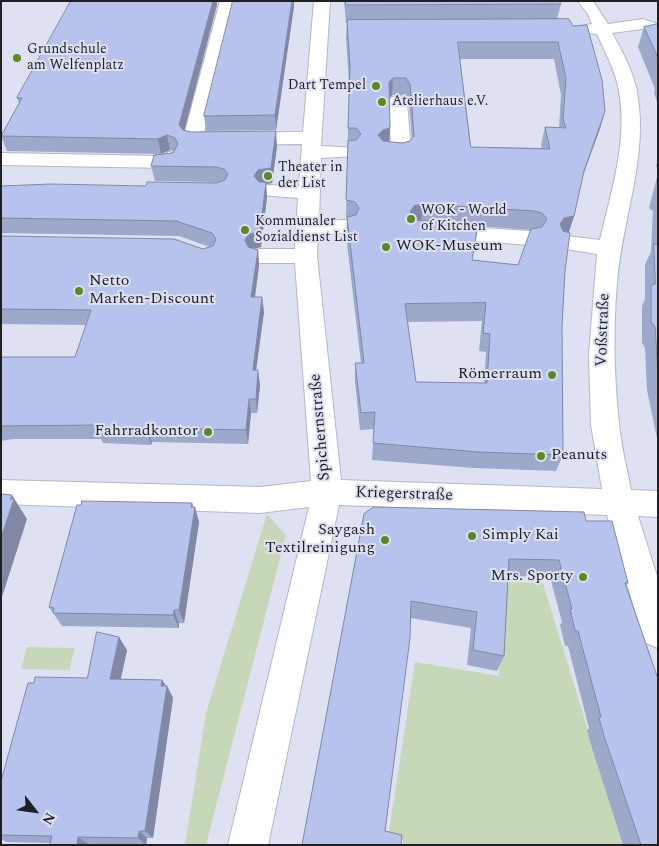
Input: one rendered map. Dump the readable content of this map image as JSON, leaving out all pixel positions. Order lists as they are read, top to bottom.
{
  "streets": {
    "street": ["Voßstraße", "Spichernstraße", "Kriegerstraße"]
  },
  "crossings": [
    ["Voßstraße", "Kriegerstraße"],
    ["Spichernstraße", "Kriegerstraße"]
  ],
  "places": [
    "Grundschule am Welfenplatz",
    "Dart Tempel",
    "Atelierhaus e.V.",
    "Theater in der List",
    "WOK - World of Kitchen",
    "Kommunaler Sozialdienst List",
    "WOK-Museum",
    "Netto Marken-Discount",
    "Römerraum",
    "Fahrradkontor",
    "Peanuts",
    "Simply Kai",
    "Saygash Textilreinigung",
    "Mrs. Sporty"
  ],
  "north": "bottom right"
}
